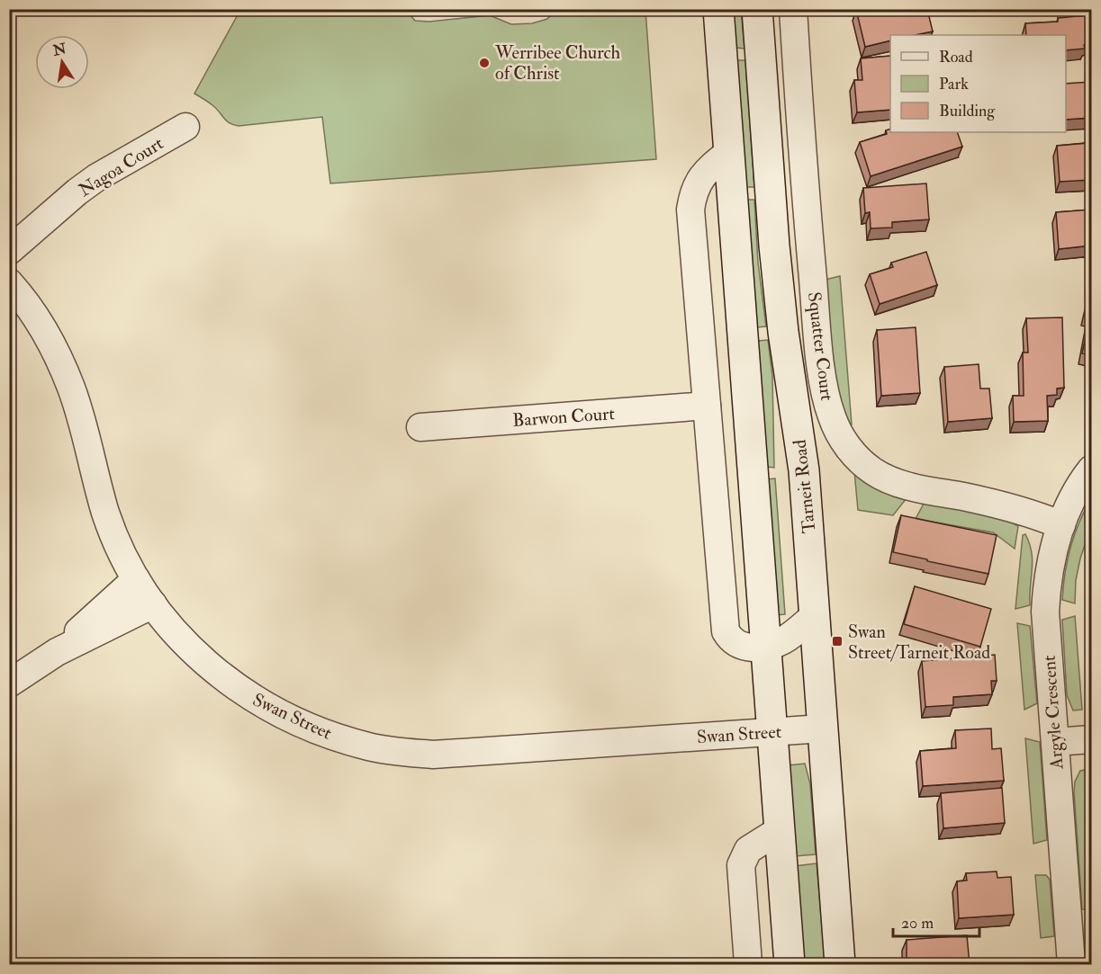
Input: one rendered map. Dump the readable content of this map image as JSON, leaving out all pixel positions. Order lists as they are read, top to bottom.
{
  "streets": {
    "main road": ["Tarneit Road"],
    "street": [
      "Nagoa Court",
      "Squatter Court",
      "Barwon Court",
      "Argyle Crescent",
      "Swan Street"
    ]
  },
  "crossings": [
    ["Squatter Court", "Argyle Crescent"],
    ["Tarneit Road", "Swan Street"]
  ],
  "places": {
    "other": ["Werribee Church of Christ"],
    "transit": ["Swan Street/Tarneit Road"]
  },
  "legend": ["Road", "Park", "Building"],
  "scale_bar": "20 m",
  "north": "top"
}
